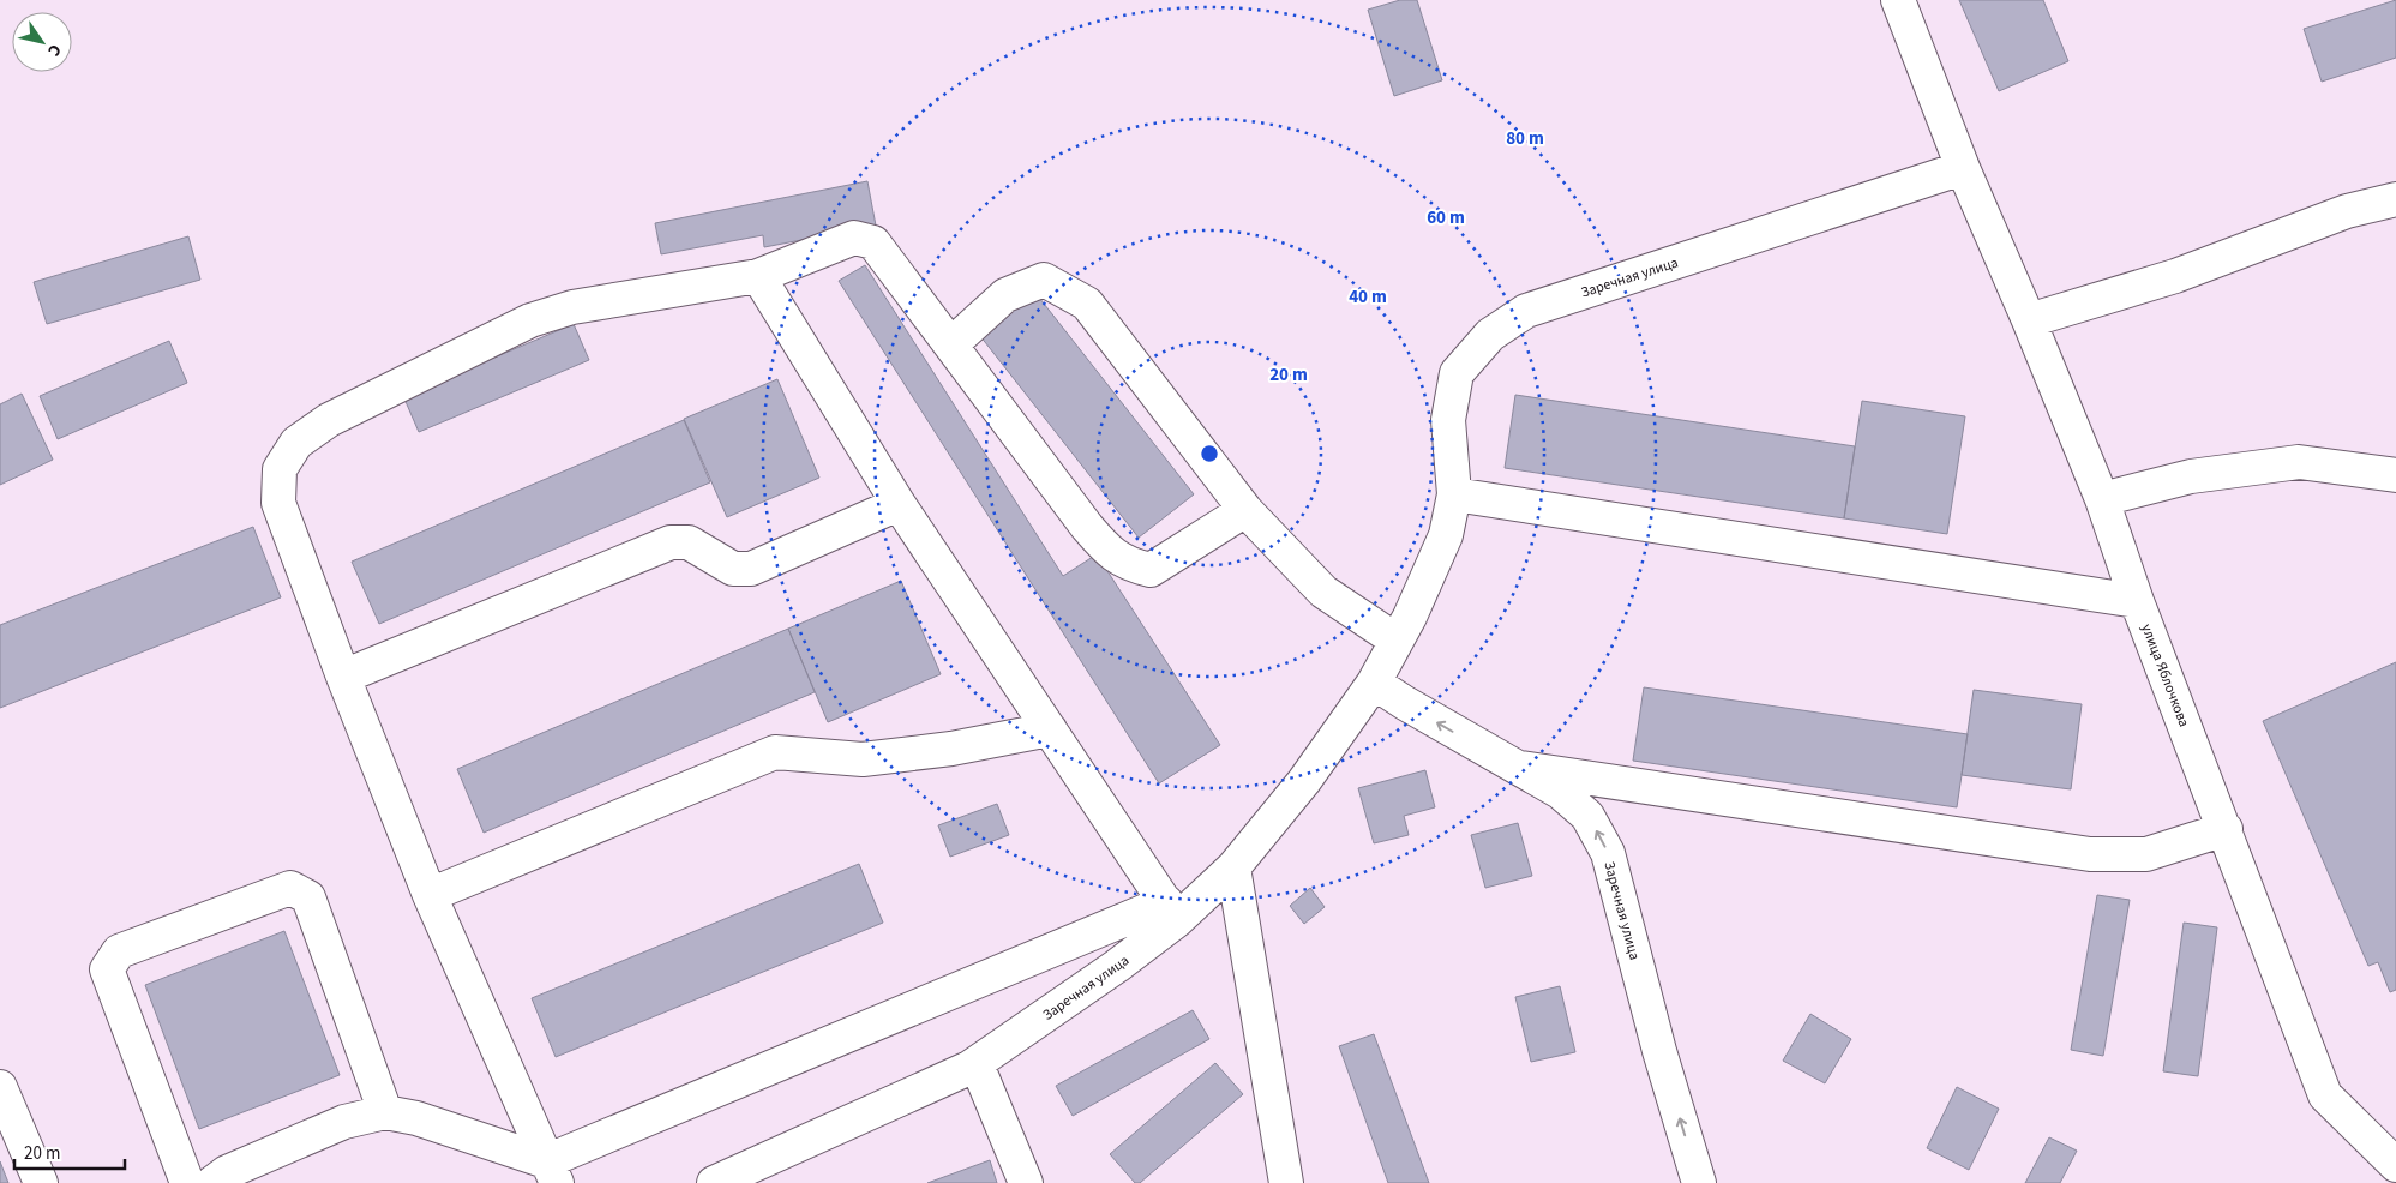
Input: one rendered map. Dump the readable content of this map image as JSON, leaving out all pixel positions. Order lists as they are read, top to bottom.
{
  "streets": {
    "street": ["Заречная улица", "улица Яблочкова"]
  },
  "crossings": [
    ["Заречная улица", "улица Яблочкова"]
  ],
  "scale_bar": "20 m",
  "north": "bottom right",
  "rings": [
    "80 m",
    "60 m",
    "40 m",
    "20 m"
  ]
}
